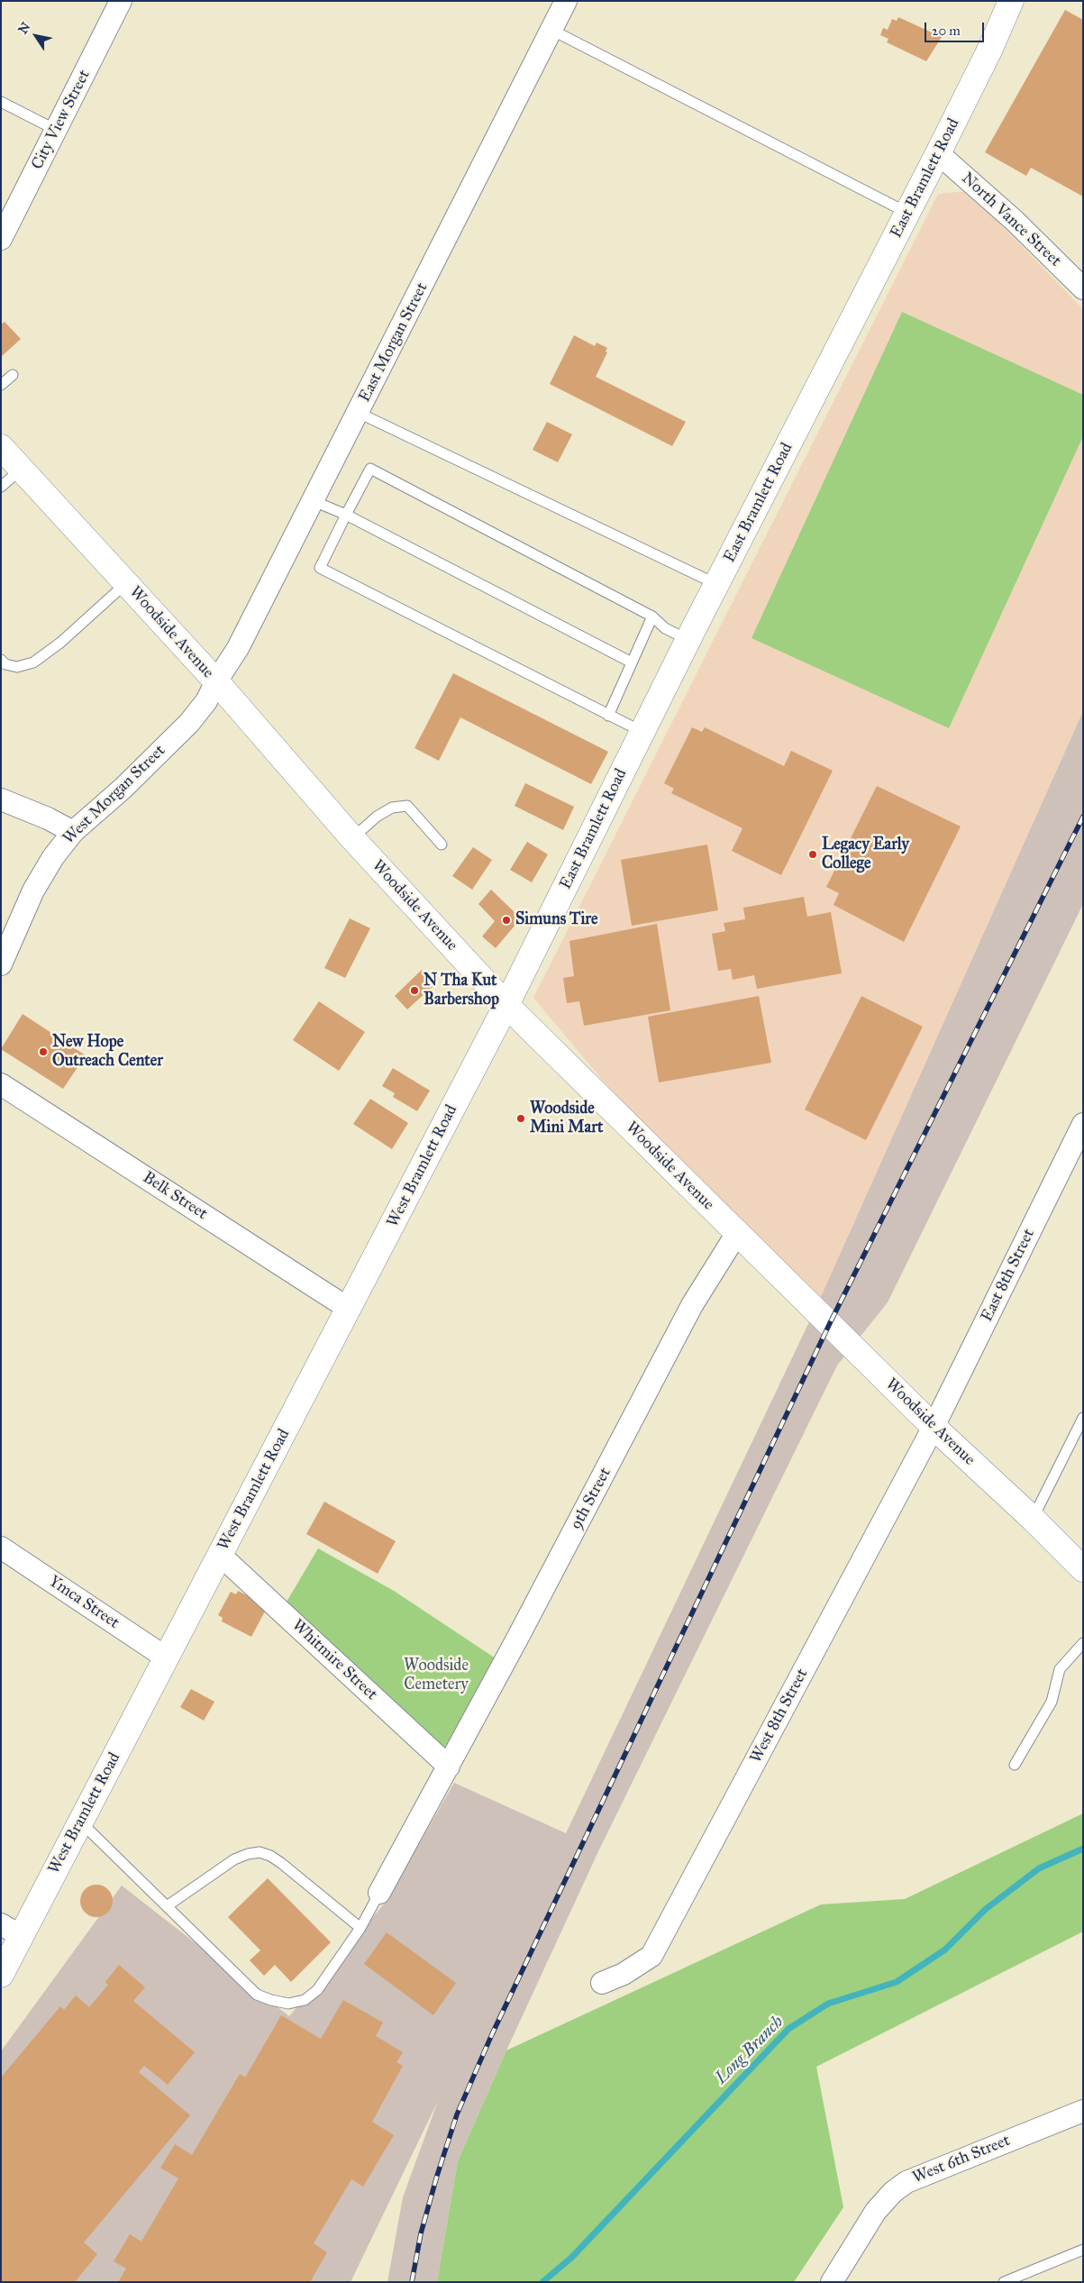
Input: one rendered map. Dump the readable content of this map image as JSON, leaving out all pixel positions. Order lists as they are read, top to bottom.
{
  "streets": {
    "street": [
      "City View Street",
      "East Bramlett Road",
      "North Vance Street",
      "East Morgan Street",
      "Woodside Avenue",
      "West Morgan Street",
      "West Bramlett Road",
      "Belk Street",
      "East 8th Street",
      "9th Street",
      "Ymca Street",
      "Whitmire Street",
      "West 8th Street",
      "West 6th Street"
    ]
  },
  "crossings": [
    ["East Bramlett Road", "North Vance Street"],
    ["East Bramlett Road", "Woodside Avenue"],
    ["East Bramlett Road", "West Bramlett Road"],
    ["East Morgan Street", "Woodside Avenue"],
    ["East Morgan Street", "West Morgan Street"],
    ["Woodside Avenue", "West Morgan Street"],
    ["Woodside Avenue", "West Bramlett Road"],
    ["Woodside Avenue", "East 8th Street"],
    ["Woodside Avenue", "9th Street"],
    ["Woodside Avenue", "West 8th Street"],
    ["West Bramlett Road", "Belk Street"],
    ["West Bramlett Road", "Ymca Street"],
    ["West Bramlett Road", "Whitmire Street"],
    ["East 8th Street", "West 8th Street"],
    ["9th Street", "Whitmire Street"]
  ],
  "water": ["Long Branch"],
  "parks": ["Woodside Cemetery"],
  "places": [
    "Legacy Early College",
    "Simuns Tire",
    "N Tha Kut Barbershop",
    "New Hope Outreach Center",
    "Woodside Mini Mart"
  ],
  "scale_bar": "20 m",
  "north": "top left"
}
